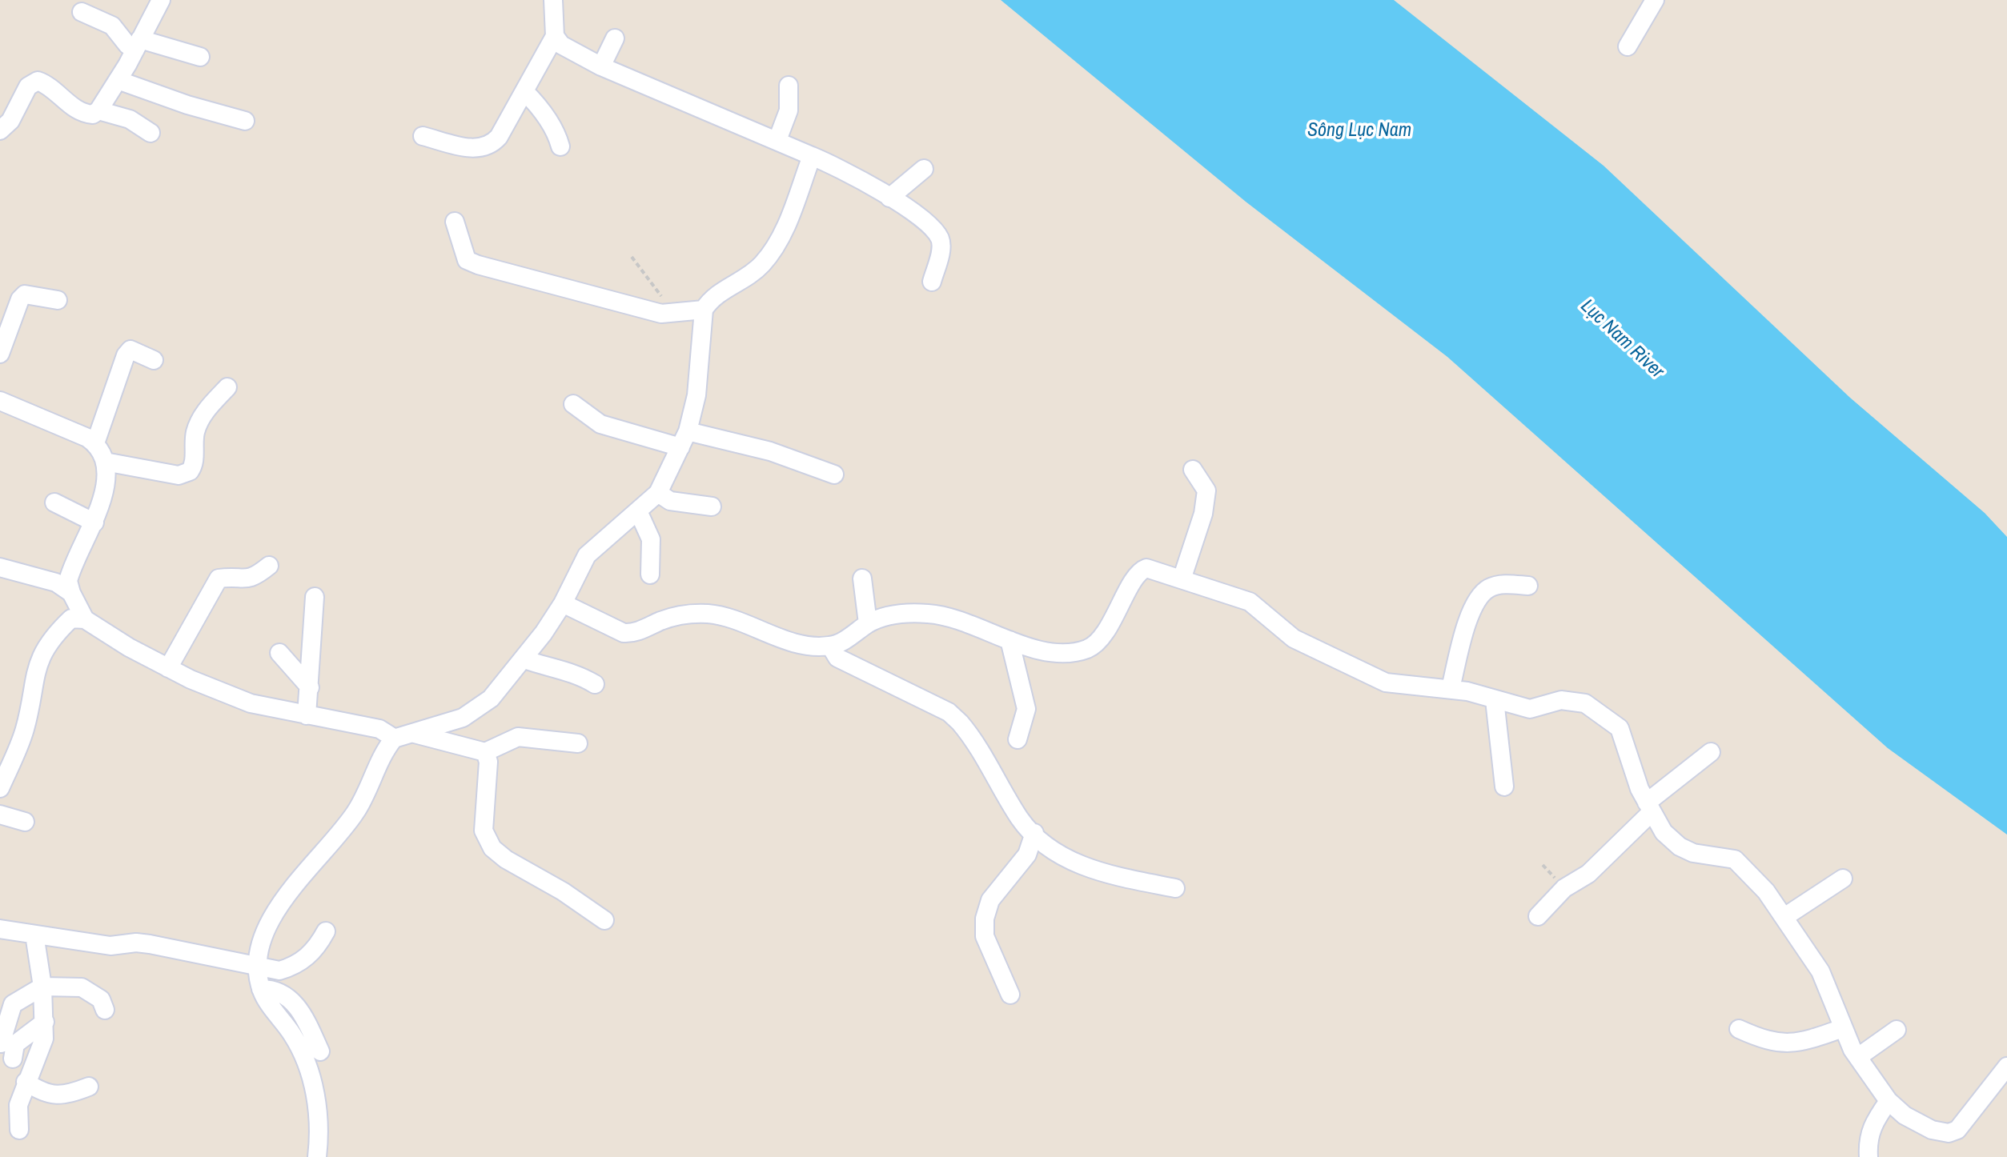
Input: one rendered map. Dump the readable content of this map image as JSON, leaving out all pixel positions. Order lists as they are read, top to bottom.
{
  "water": ["Sông Lục Nam", "Lục Nam River"]
}
